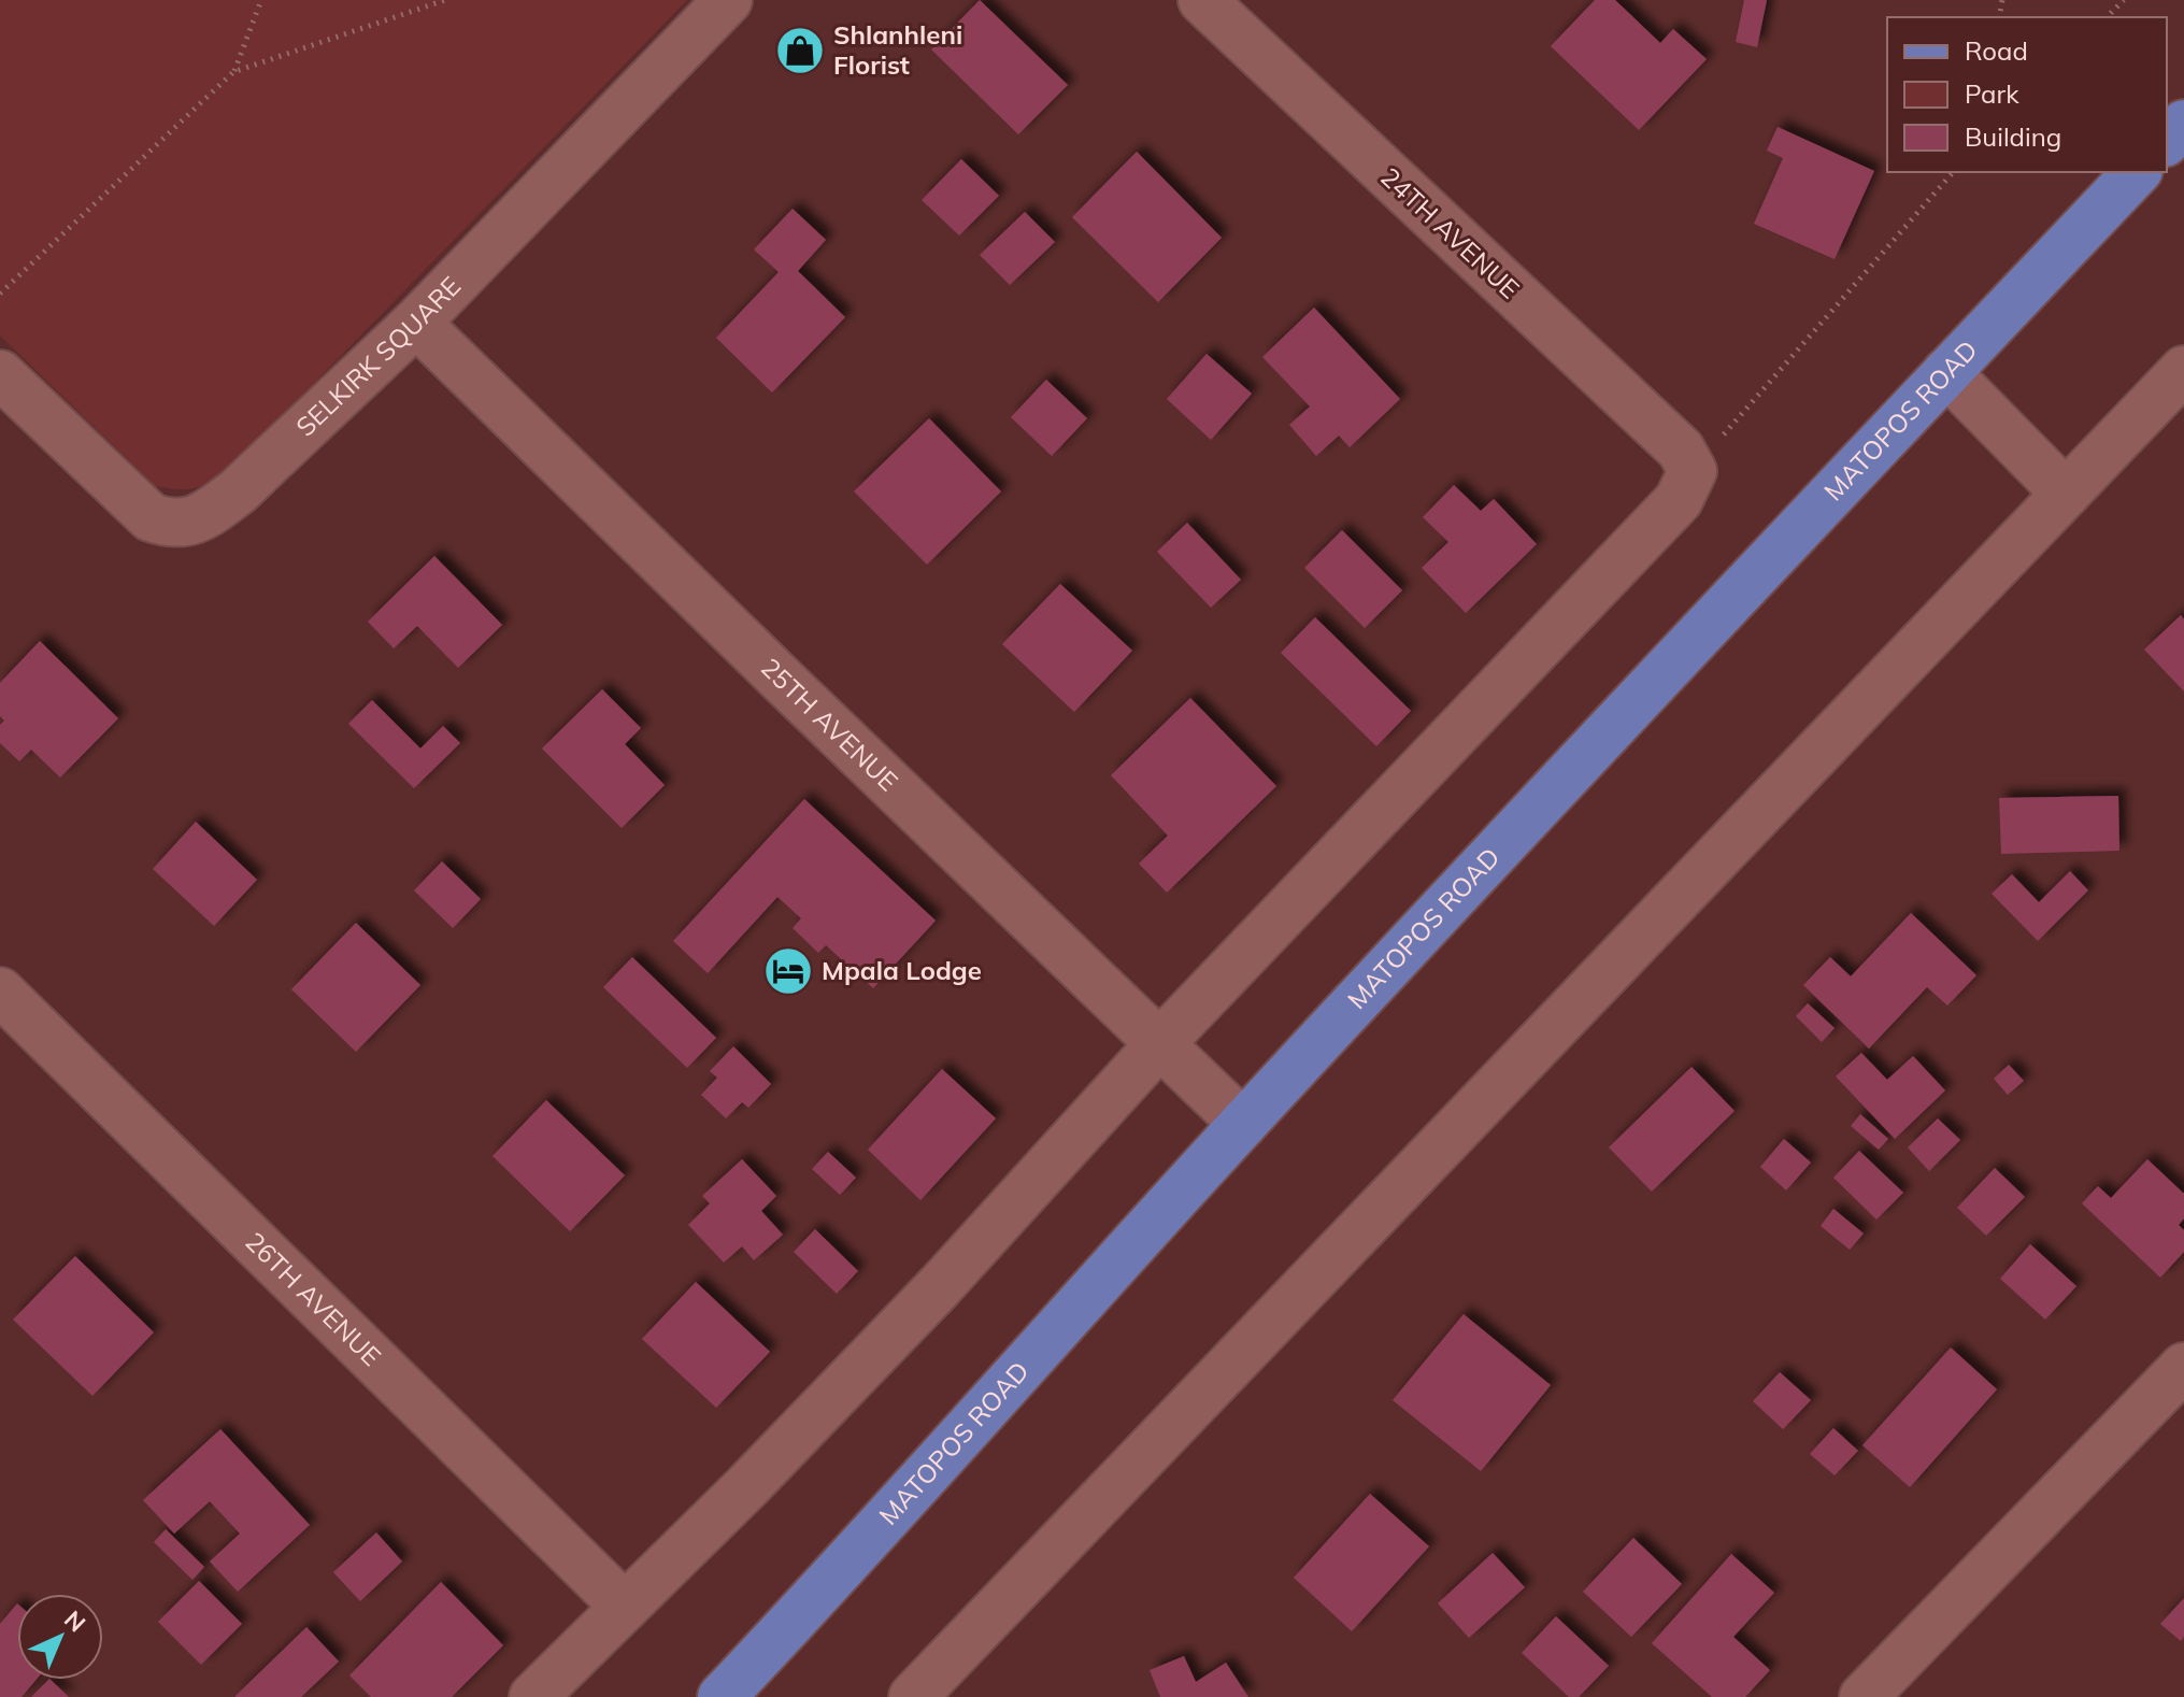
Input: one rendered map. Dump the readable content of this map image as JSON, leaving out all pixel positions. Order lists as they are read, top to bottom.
{
  "streets": {
    "main road": ["MATOPOS ROAD"],
    "street": [
      "24TH AVENUE",
      "SELKIRK SQUARE",
      "25TH AVENUE",
      "26TH AVENUE"
    ]
  },
  "crossings": [
    ["SELKIRK SQUARE", "25TH AVENUE"],
    ["MATOPOS ROAD", "25TH AVENUE"]
  ],
  "places": {
    "shop": ["Shlanhleni Florist"],
    "hotel": ["Mpala Lodge"]
  },
  "legend": ["Road", "Park", "Building"],
  "north": "top right"
}
